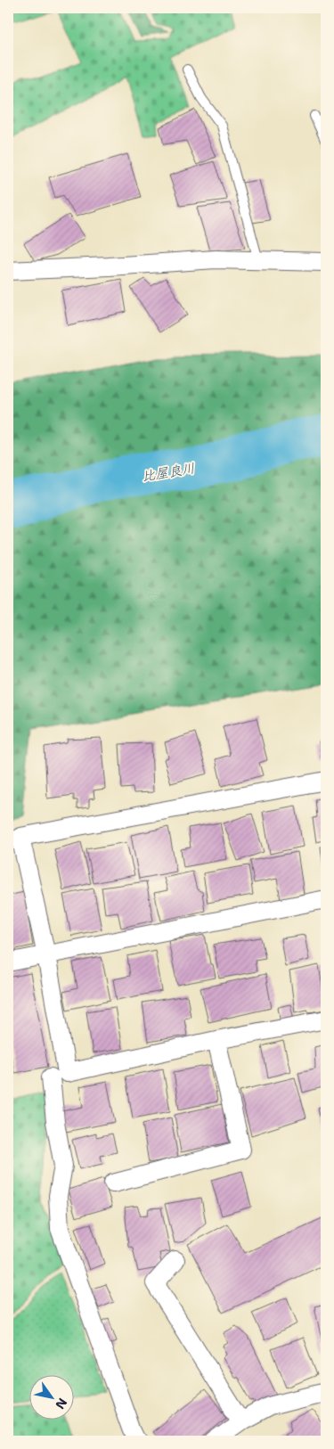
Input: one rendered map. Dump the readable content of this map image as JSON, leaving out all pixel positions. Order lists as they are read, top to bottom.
{
  "water": ["比屋良川"],
  "north": "bottom right"
}
